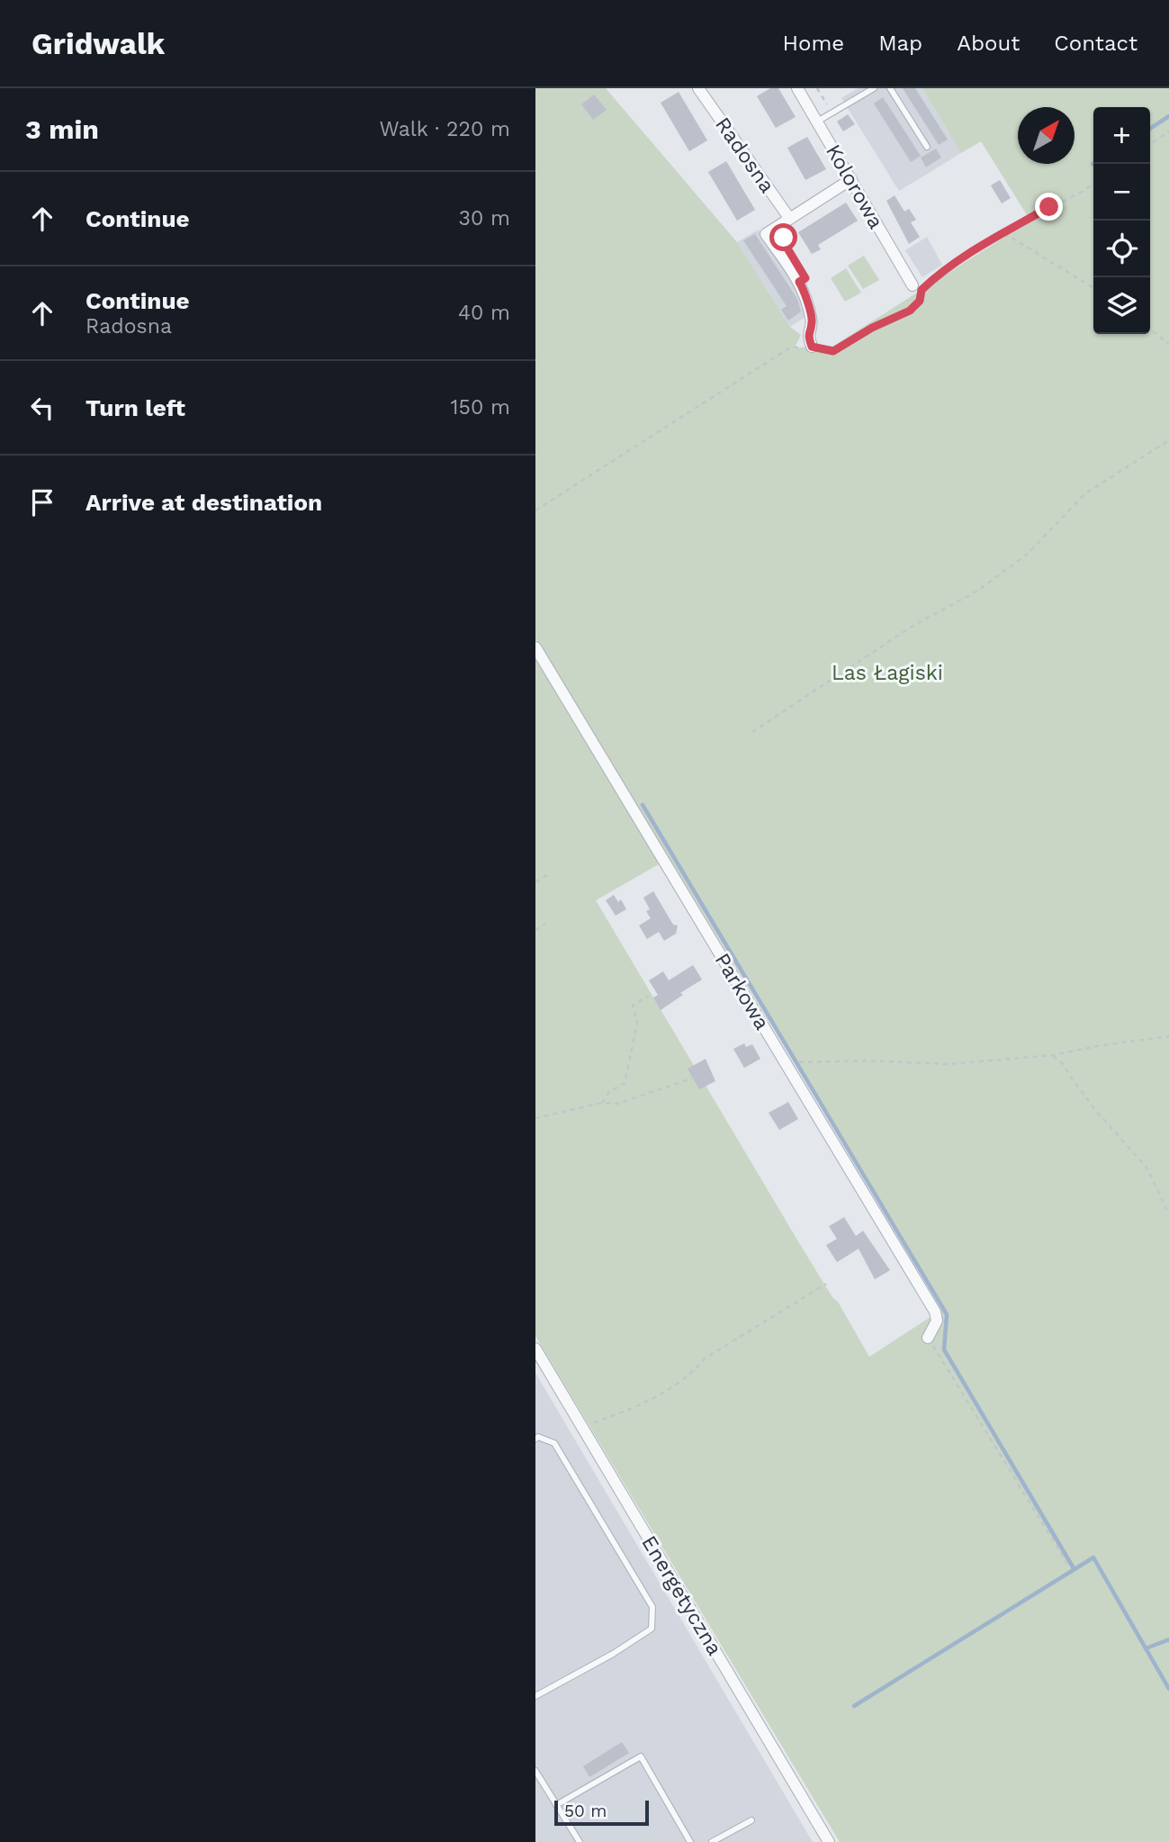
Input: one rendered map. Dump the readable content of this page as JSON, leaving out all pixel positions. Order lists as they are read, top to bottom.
{
  "streets": {
    "street": [
      "Radosna",
      "Kolorowa",
      "Parkowa",
      "Energetyczna"
    ]
  },
  "parks": ["Las Łagiski"],
  "scale_bar": "50 m",
  "north": "top right",
  "page": {
    "header": "Gridwalk",
    "nav": [
      "Home",
      "Map",
      "About",
      "Contact"
    ],
    "heading": ["3 min", "Walk · 220 m"],
    "map_buttons": ["+", "−"],
    "list": [
      ["Continue", "30 m"],
      ["Continue", "Radosna", "40 m"],
      ["Turn left", "150 m"],
      "Arrive at destination"
    ],
    "scale": "50 m"
  }
}
